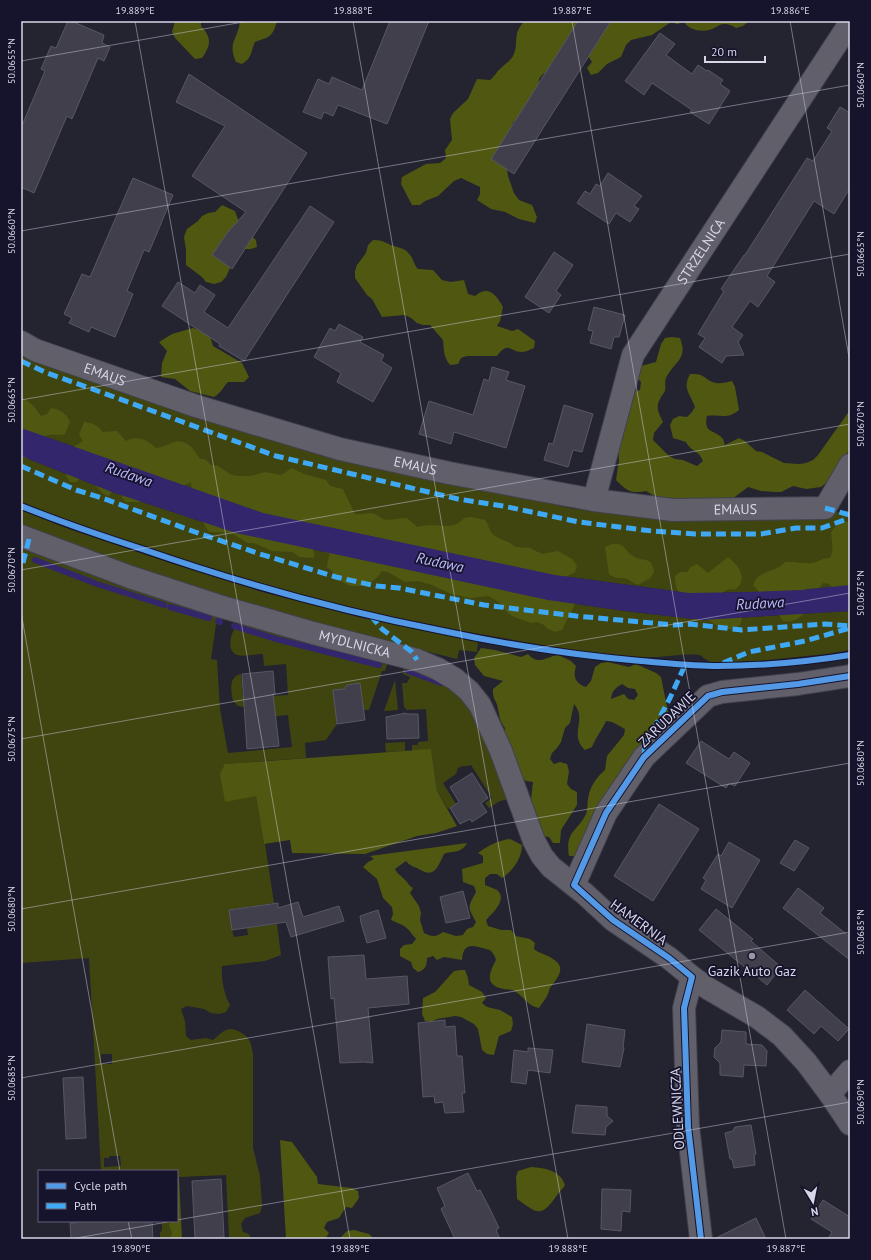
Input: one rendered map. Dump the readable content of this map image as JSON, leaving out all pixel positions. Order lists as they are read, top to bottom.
{
  "streets": {
    "street": [
      "STRZELNICA",
      "EMAUS",
      "MYDLNICKA",
      "ZARUDAWIE",
      "HAMERNIA",
      "ODLEWNICZA"
    ]
  },
  "crossings": [
    ["STRZELNICA", "EMAUS"],
    ["MYDLNICKA", "ZARUDAWIE"],
    ["MYDLNICKA", "HAMERNIA"],
    ["ZARUDAWIE", "HAMERNIA"],
    ["HAMERNIA", "ODLEWNICZA"]
  ],
  "water": ["Rudawa"],
  "places": ["Gazik Auto Gaz"],
  "legend": ["Cycle path", "Path"],
  "scale_bar": "20 m",
  "north": "bottom",
  "coordinates": [
    "19.889°E",
    "19.888°E",
    "19.887°E",
    "19.886°E",
    "50.0655°N",
    "50.0660°N",
    "50.0665°N",
    "50.0670°N",
    "50.0675°N",
    "50.0680°N",
    "50.0685°N",
    "50.0690°N",
    "19.890°E"
  ]
}
